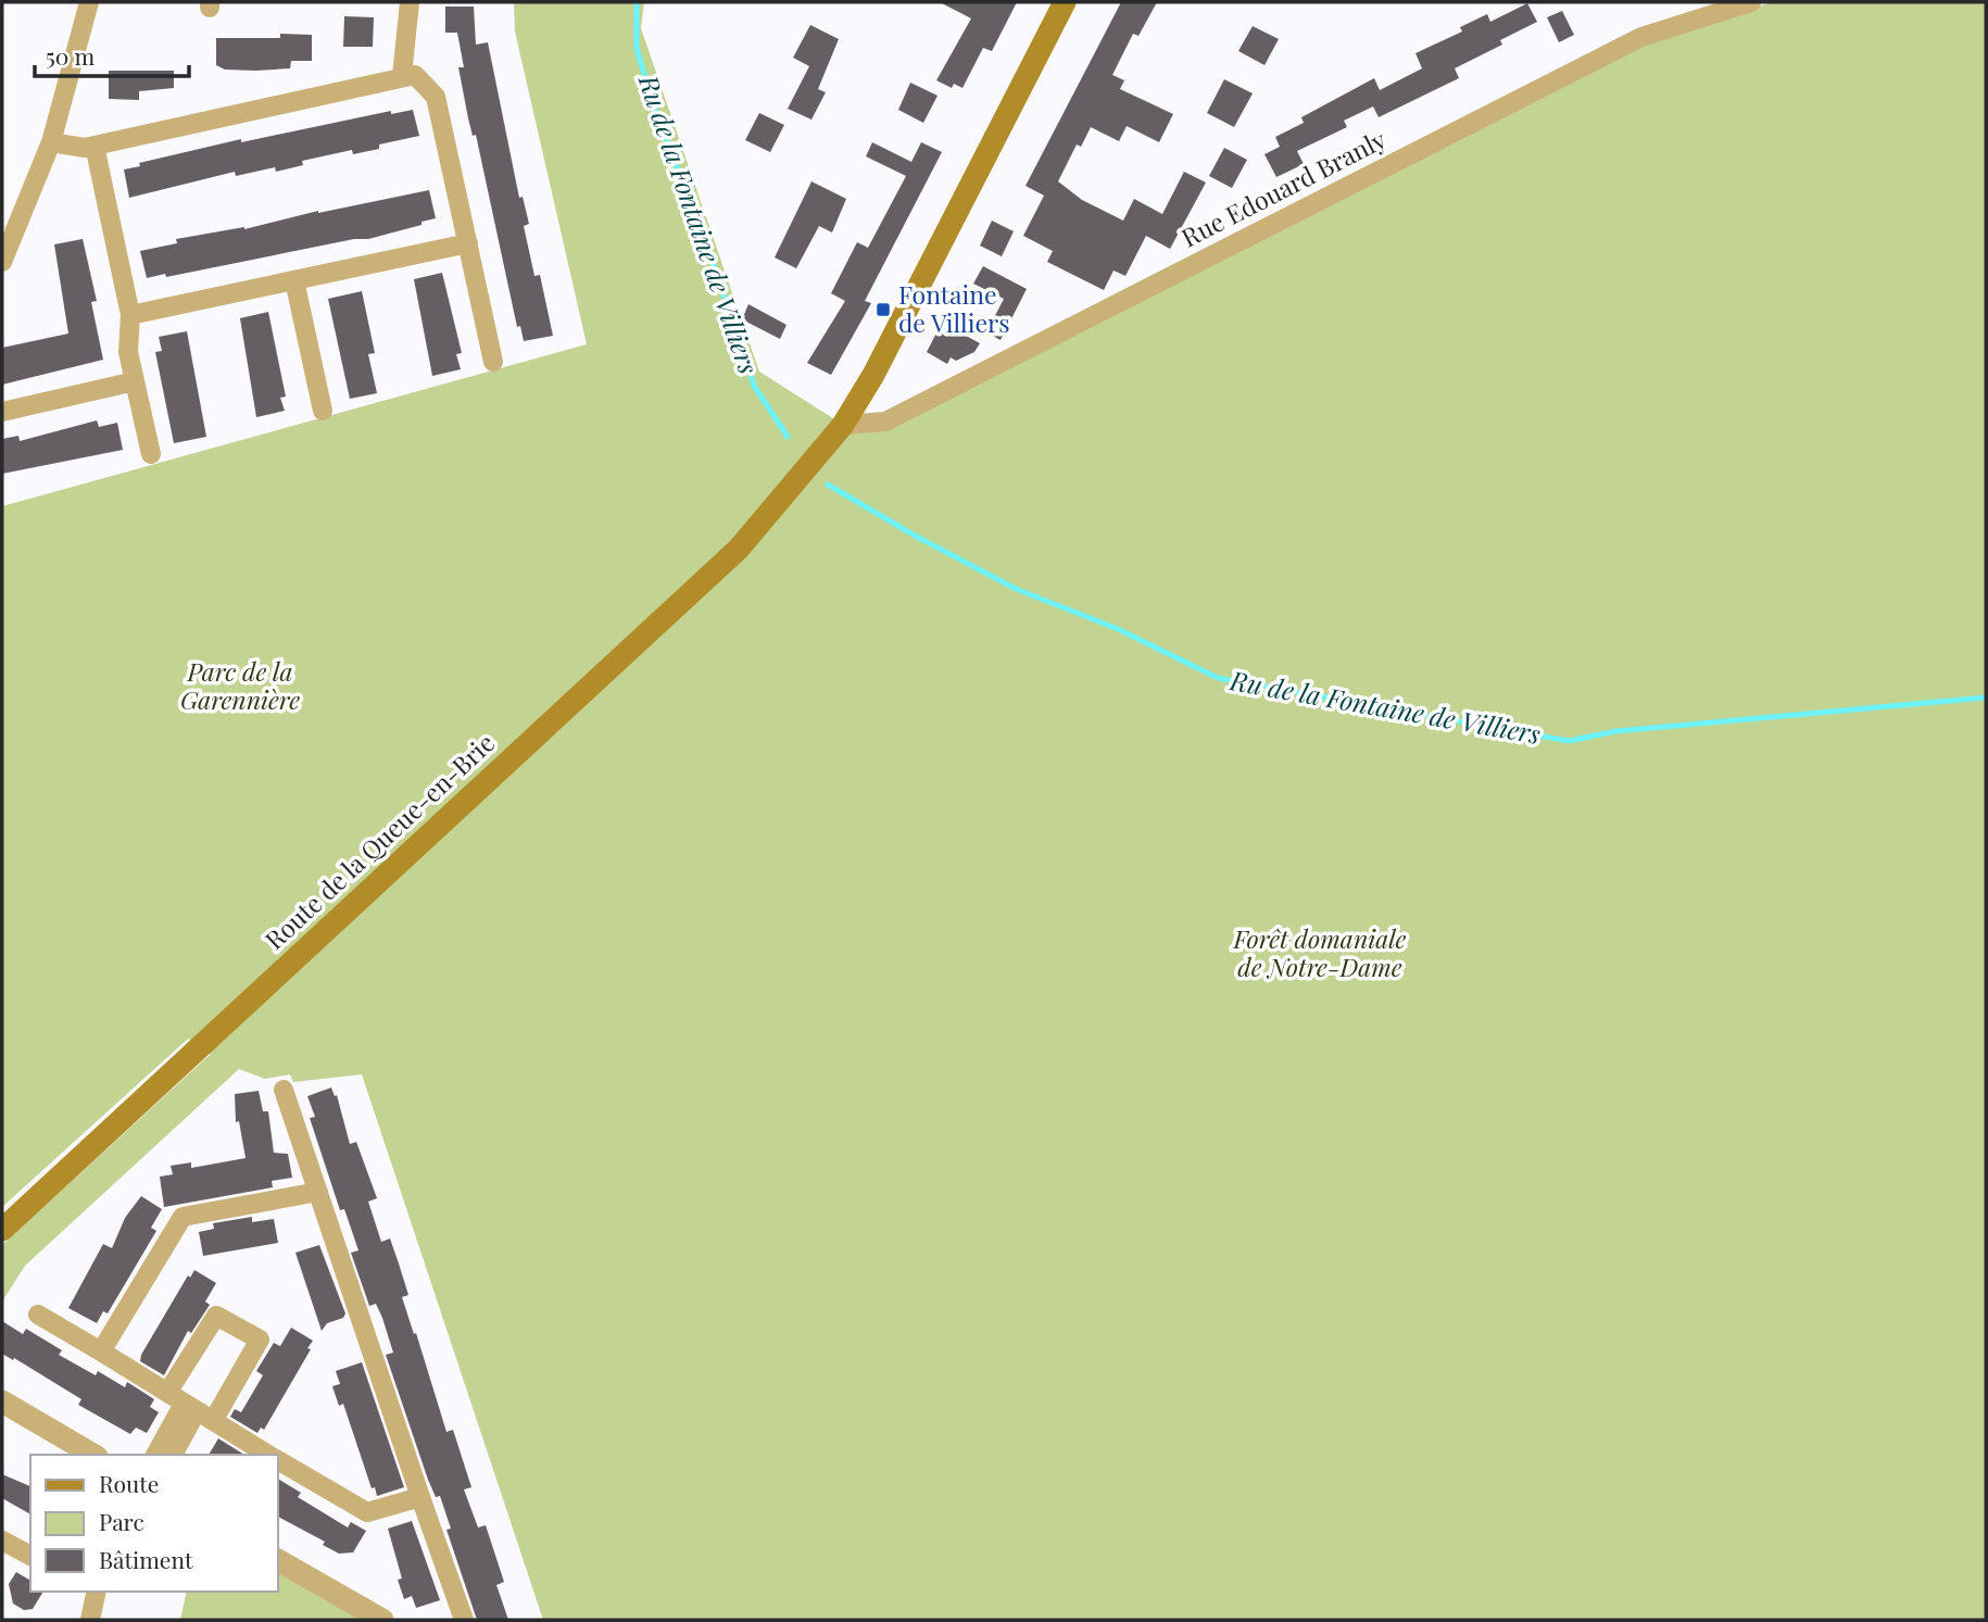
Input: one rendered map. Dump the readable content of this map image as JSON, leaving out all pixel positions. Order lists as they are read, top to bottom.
{
  "streets": {
    "main road": ["Route de la Queue-en-Brie"],
    "street": ["Rue Edouard Branly"]
  },
  "crossings": [
    ["Rue Edouard Branly", "Route de la Queue-en-Brie"]
  ],
  "water": ["Ru de la Fontaine de Villiers"],
  "parks": ["Parc de la Garennière", "Forêt domaniale de Notre-Dame"],
  "places": {
    "transit": ["Fontaine de Villiers"]
  },
  "legend": ["Route", "Parc", "Bâtiment"],
  "scale_bar": "50 m"
}
